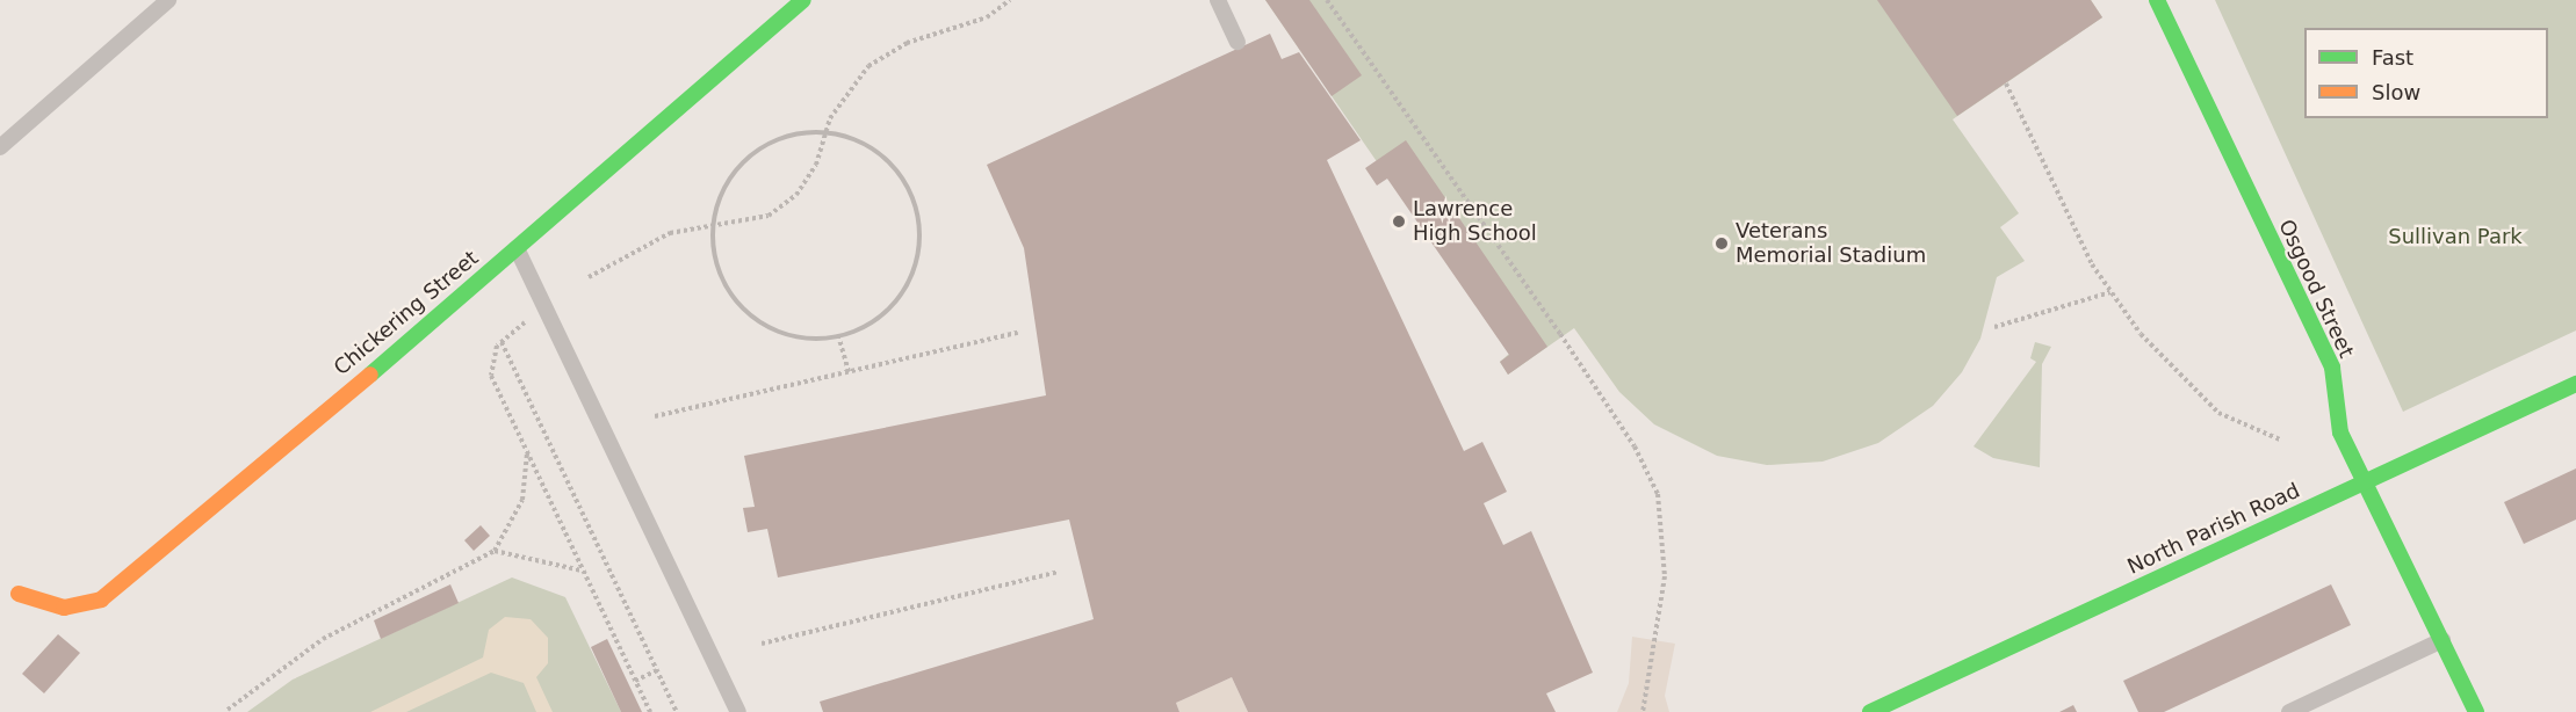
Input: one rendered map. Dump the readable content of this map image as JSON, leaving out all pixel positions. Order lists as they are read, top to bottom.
{
  "streets": {
    "street": ["Osgood Street", "Chickering Street", "North Parish Road"]
  },
  "crossings": [
    ["Osgood Street", "North Parish Road"]
  ],
  "parks": ["Sullivan Park"],
  "places": ["Lawrence High School", "Veterans Memorial Stadium"],
  "legend": ["Fast", "Slow"]
}
